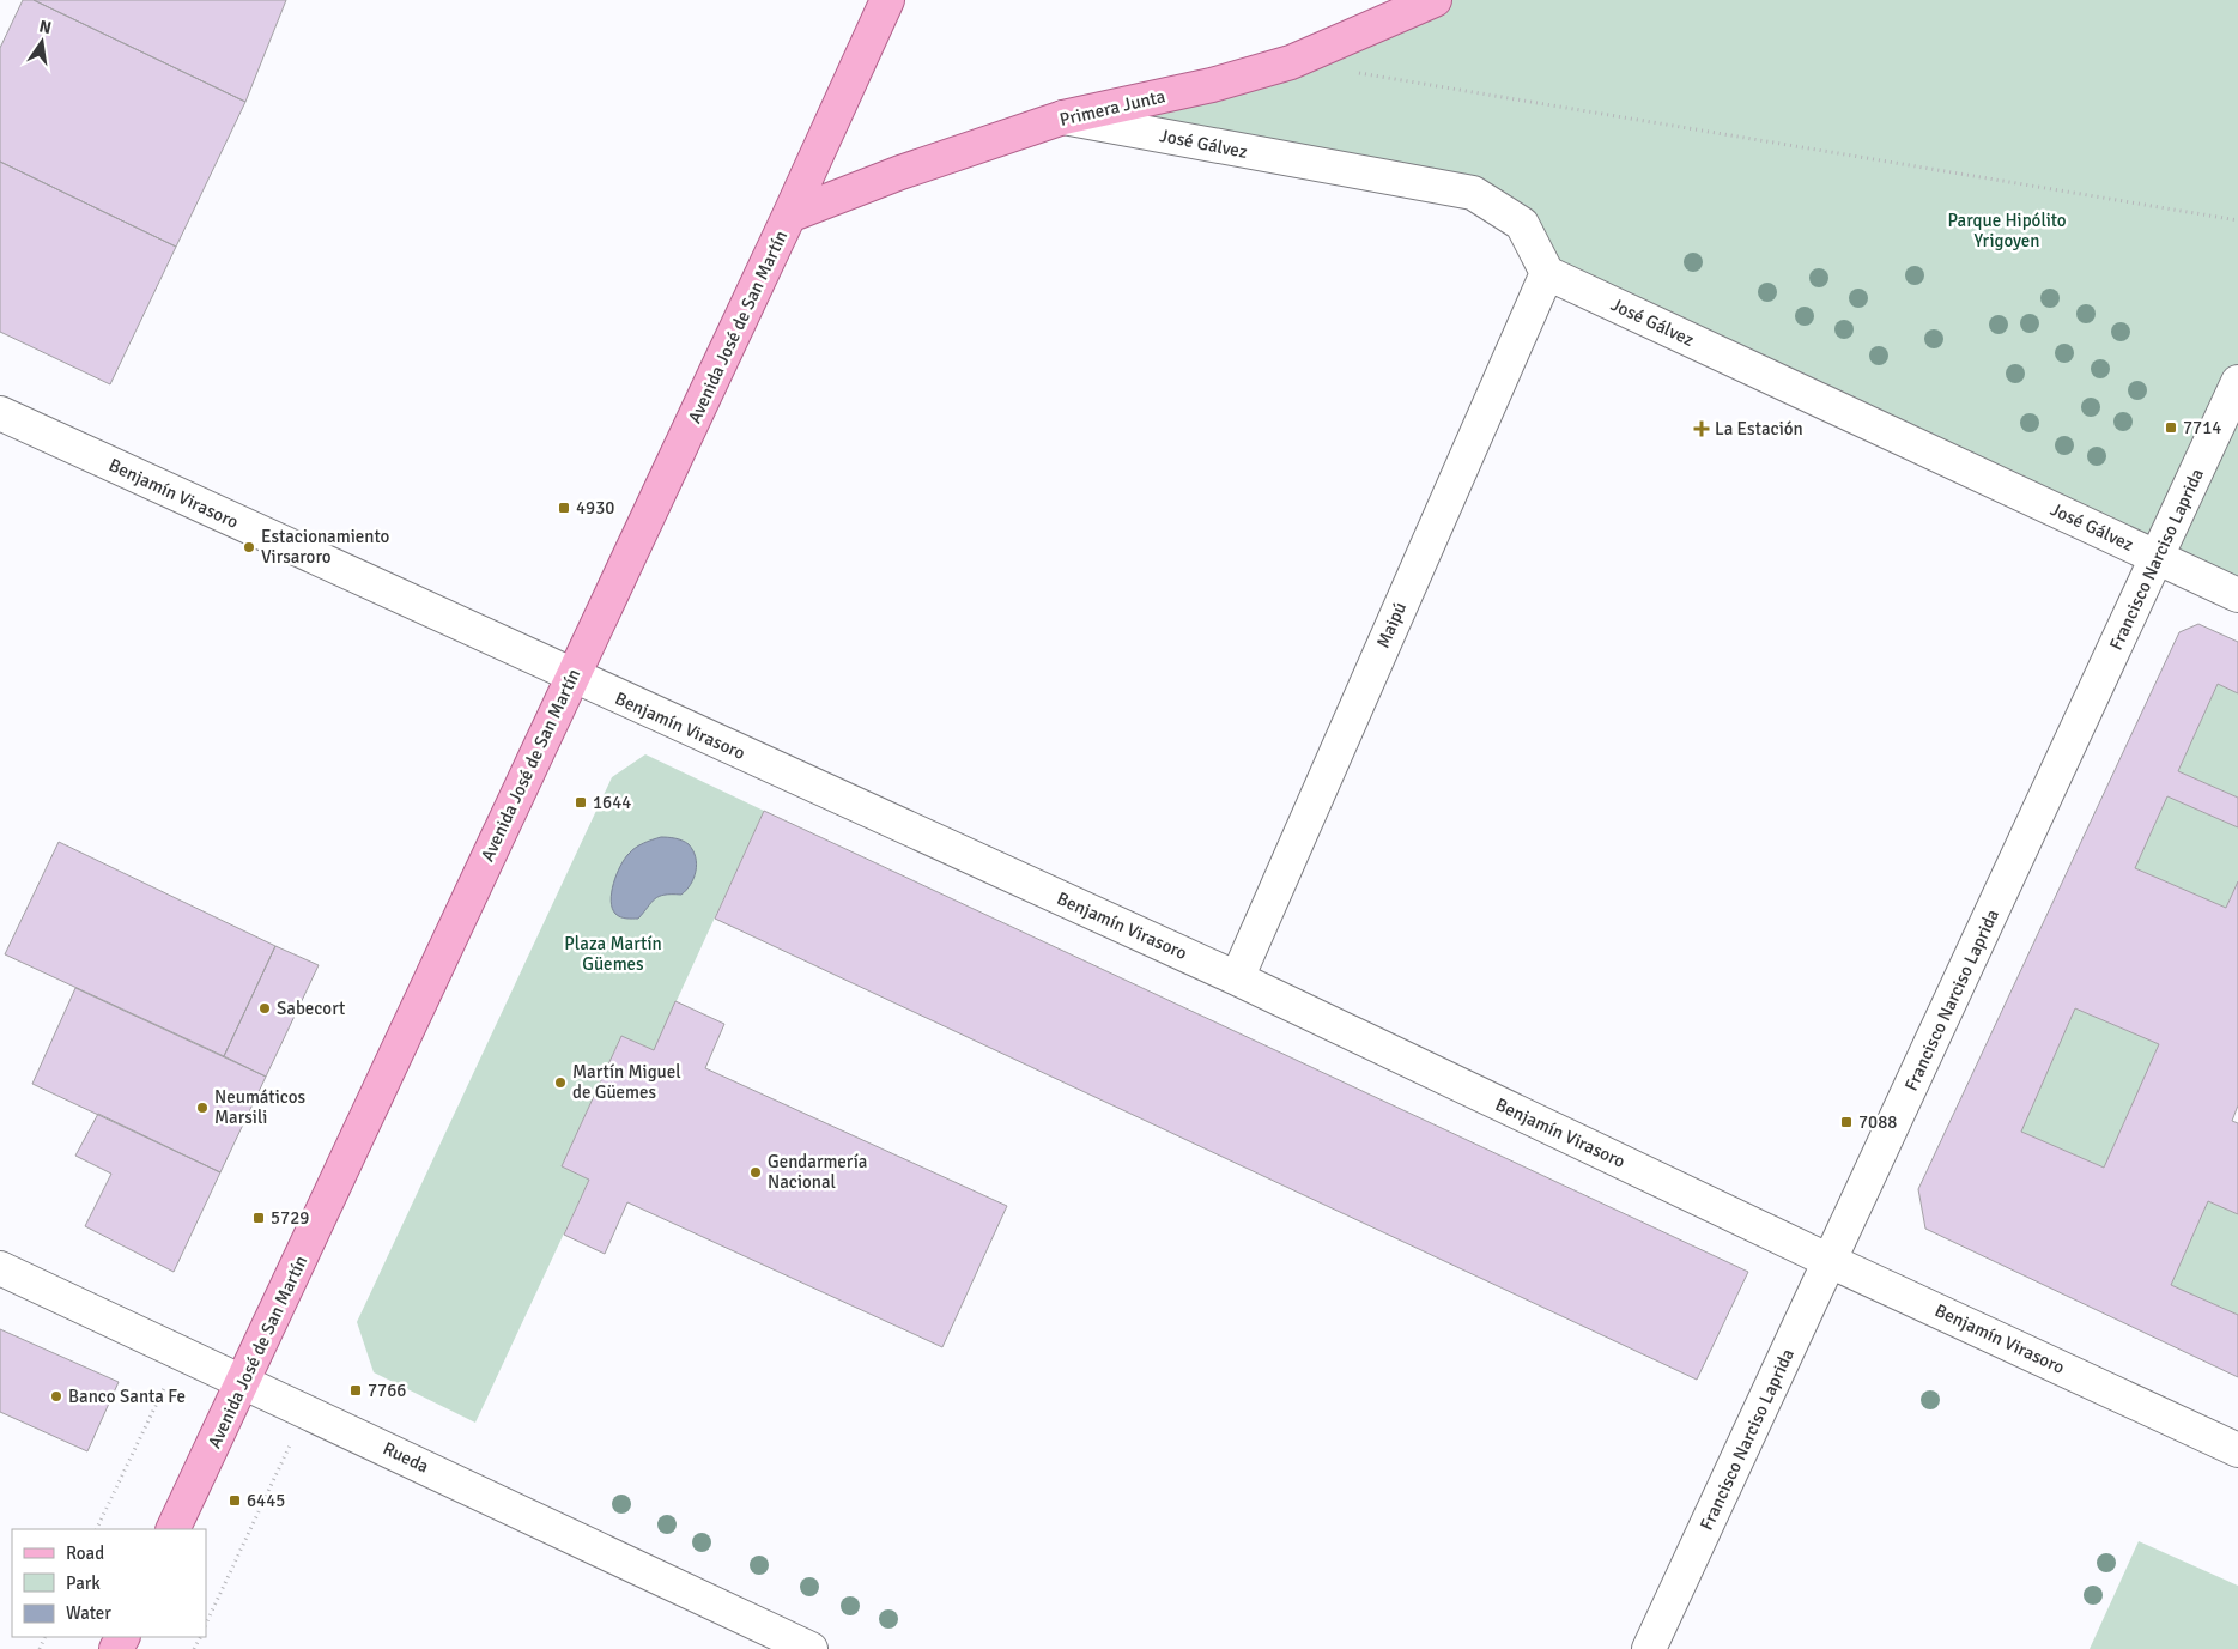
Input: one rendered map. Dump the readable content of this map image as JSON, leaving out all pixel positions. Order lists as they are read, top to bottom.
{
  "streets": {
    "main road": ["Primera Junta", "Avenida José de San Martín"],
    "street": [
      "José Gálvez",
      "Benjamín Virasoro",
      "Francisco Narciso Laprida",
      "Maipú",
      "Rueda"
    ]
  },
  "crossings": [
    ["Primera Junta", "José Gálvez"],
    ["Primera Junta", "Avenida José de San Martín"],
    ["José Gálvez", "Francisco Narciso Laprida"],
    ["José Gálvez", "Maipú"],
    ["Avenida José de San Martín", "Benjamín Virasoro"],
    ["Avenida José de San Martín", "Rueda"],
    ["Benjamín Virasoro", "Francisco Narciso Laprida"],
    ["Benjamín Virasoro", "Maipú"]
  ],
  "parks": ["Parque Hipólito Yrigoyen", "Plaza Martín Güemes"],
  "places": {
    "transit": [
      "7714",
      "4930",
      "1644",
      "7088",
      "5729",
      "7766",
      "6445"
    ],
    "health": ["La Estación"],
    "other": [
      "Estacionamiento Virsaroro",
      "Sabecort",
      "Martín Miguel de Güemes",
      "Neumáticos Marsili",
      "Gendarmería Nacional",
      "Banco Santa Fe"
    ]
  },
  "legend": ["Road", "Park", "Water"],
  "north": "top"
}
